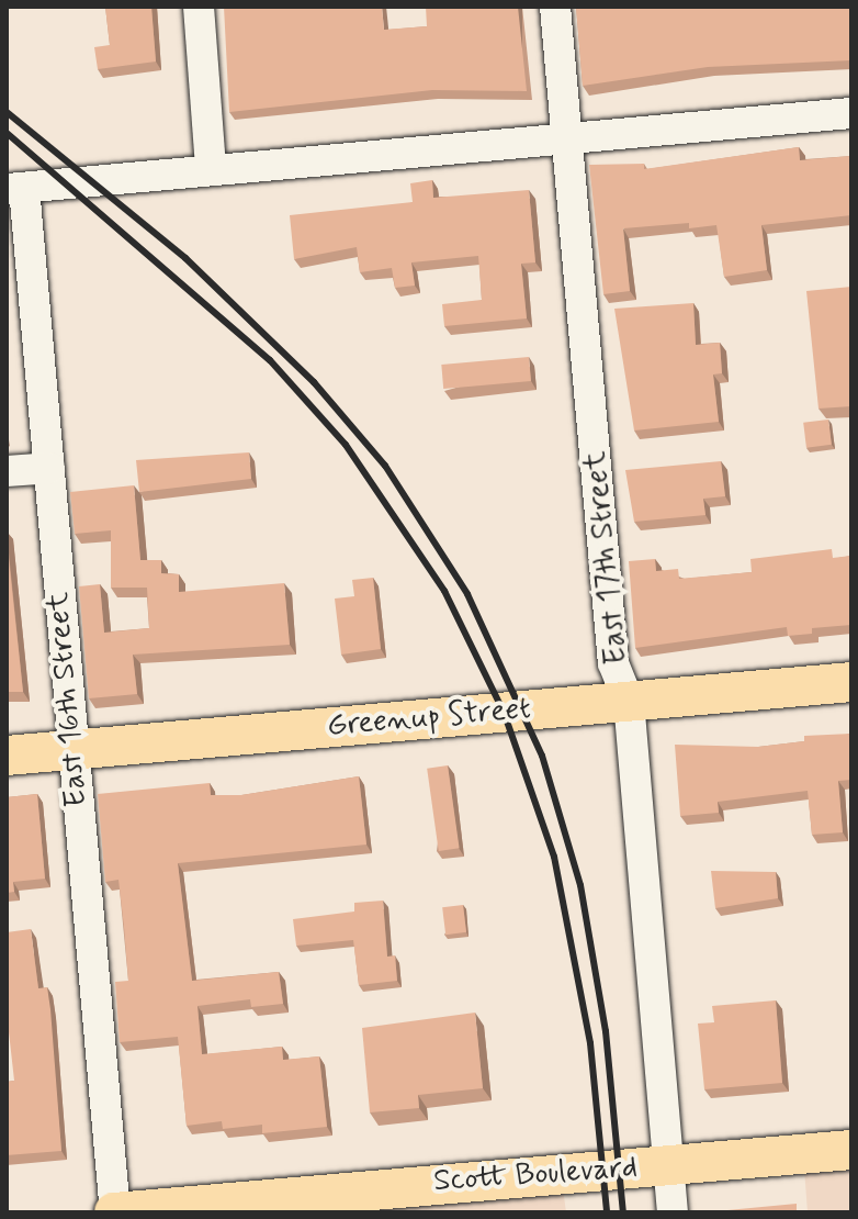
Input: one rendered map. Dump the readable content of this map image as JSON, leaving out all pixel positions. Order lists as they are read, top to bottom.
{
  "streets": {
    "main road": ["Greenup Street", "Scott Boulevard"],
    "street": ["East 17th Street", "East 16th Street"]
  },
  "crossings": [
    ["East 17th Street", "Greenup Street"],
    ["East 17th Street", "Scott Boulevard"],
    ["East 16th Street", "Greenup Street"],
    ["East 16th Street", "Scott Boulevard"]
  ]
}
